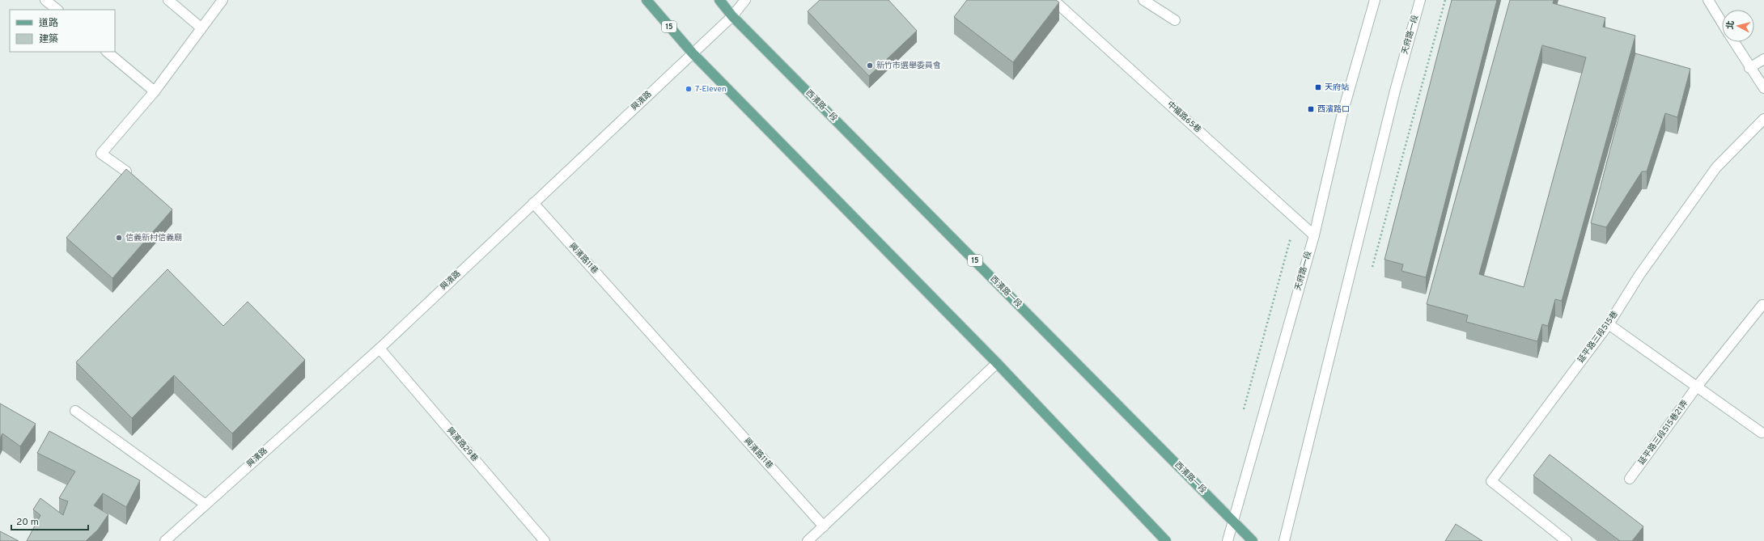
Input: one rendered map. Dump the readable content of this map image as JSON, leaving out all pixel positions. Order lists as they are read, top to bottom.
{
  "streets": {
    "main road": ["15", "西濱路一段"],
    "street": [
      "天府路一段",
      "興濱路",
      "中福路65巷",
      "興濱路11巷",
      "延平路三段515巷",
      "延平路三段515巷21弄",
      "興濱路29巷"
    ]
  },
  "crossings": [
    ["15", "興濱路"],
    ["天府路一段", "西濱路一段"],
    ["天府路一段", "中福路65巷"],
    ["興濱路", "西濱路一段"],
    ["興濱路", "興濱路11巷"],
    ["興濱路", "興濱路29巷"]
  ],
  "places": {
    "other": ["新竹市選舉委員會", "7-Eleven", "信義新村信義廟"],
    "transit": ["天府站", "西濱路口"]
  },
  "legend": ["道路", "建築"],
  "scale_bar": "20 m",
  "north": "left"
}
